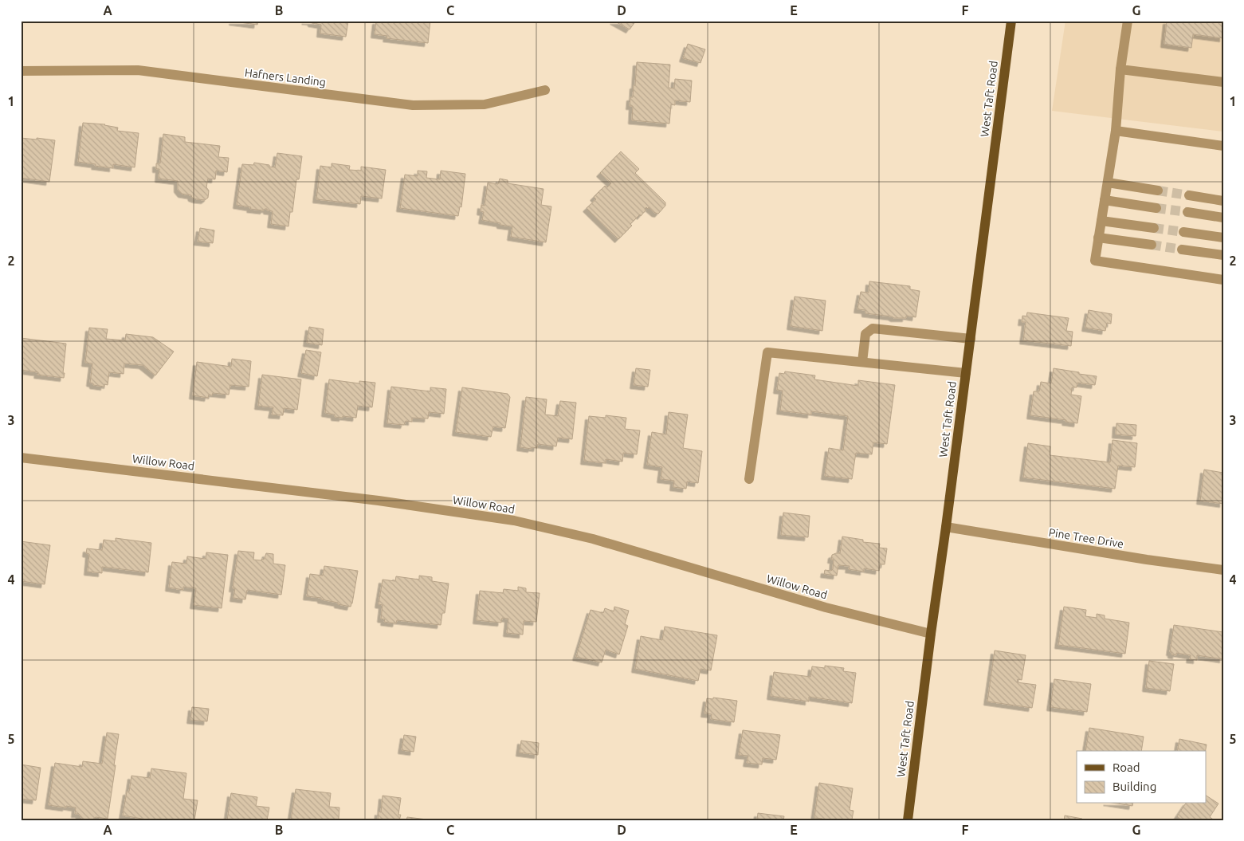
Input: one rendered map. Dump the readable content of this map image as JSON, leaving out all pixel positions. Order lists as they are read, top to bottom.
{
  "streets": {
    "main road": ["West Taft Road"],
    "street": ["Hafners Landing", "Willow Road", "Pine Tree Drive"]
  },
  "crossings": [
    ["West Taft Road", "Willow Road"],
    ["West Taft Road", "Pine Tree Drive"]
  ],
  "legend": ["Road", "Building"],
  "grid": {
    "columns": [
      "A",
      "B",
      "C",
      "D",
      "E",
      "F",
      "G"
    ],
    "rows": [
      "1",
      "2",
      "3",
      "4",
      "5"
    ]
  }
}
